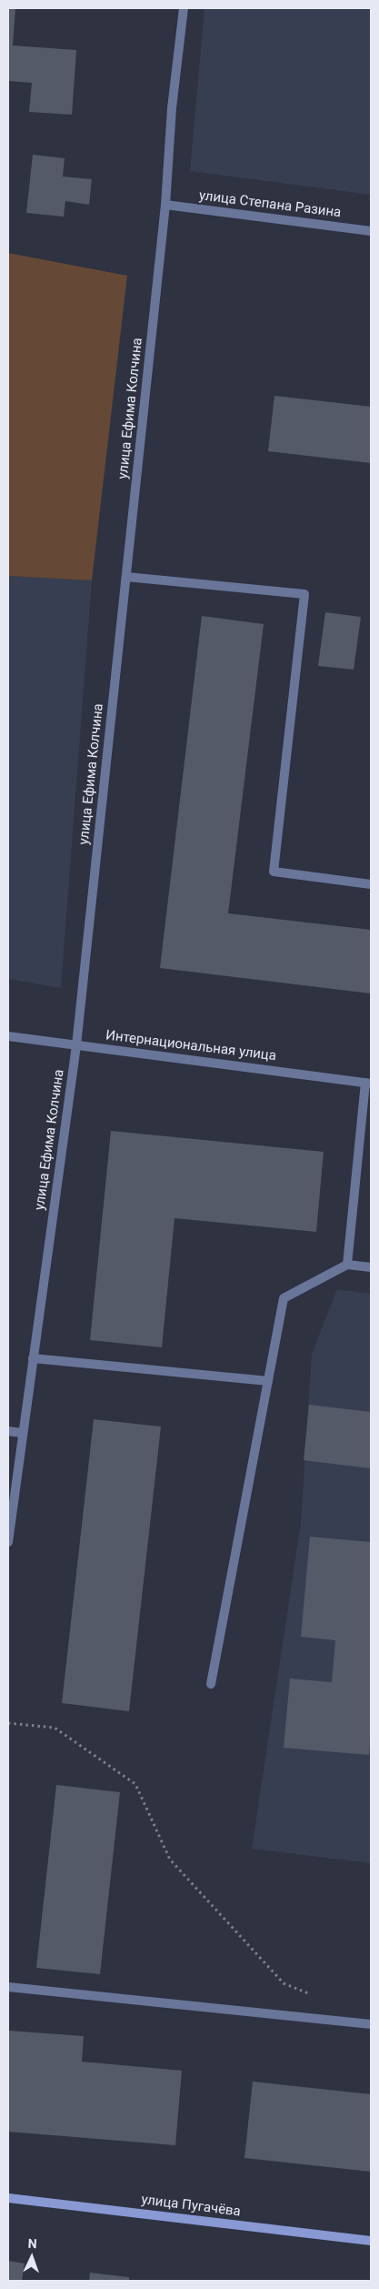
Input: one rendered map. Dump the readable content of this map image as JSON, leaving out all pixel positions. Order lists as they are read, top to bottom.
{
  "streets": {
    "street": [
      "улица Степана Разина",
      "улица Ефима Колчина",
      "Интернациональная улица",
      "улица Пугачёва"
    ]
  },
  "crossings": [
    ["улица Степана Разина", "улица Ефима Колчина"],
    ["улица Ефима Колчина", "Интернациональная улица"]
  ],
  "north": "top"
}
